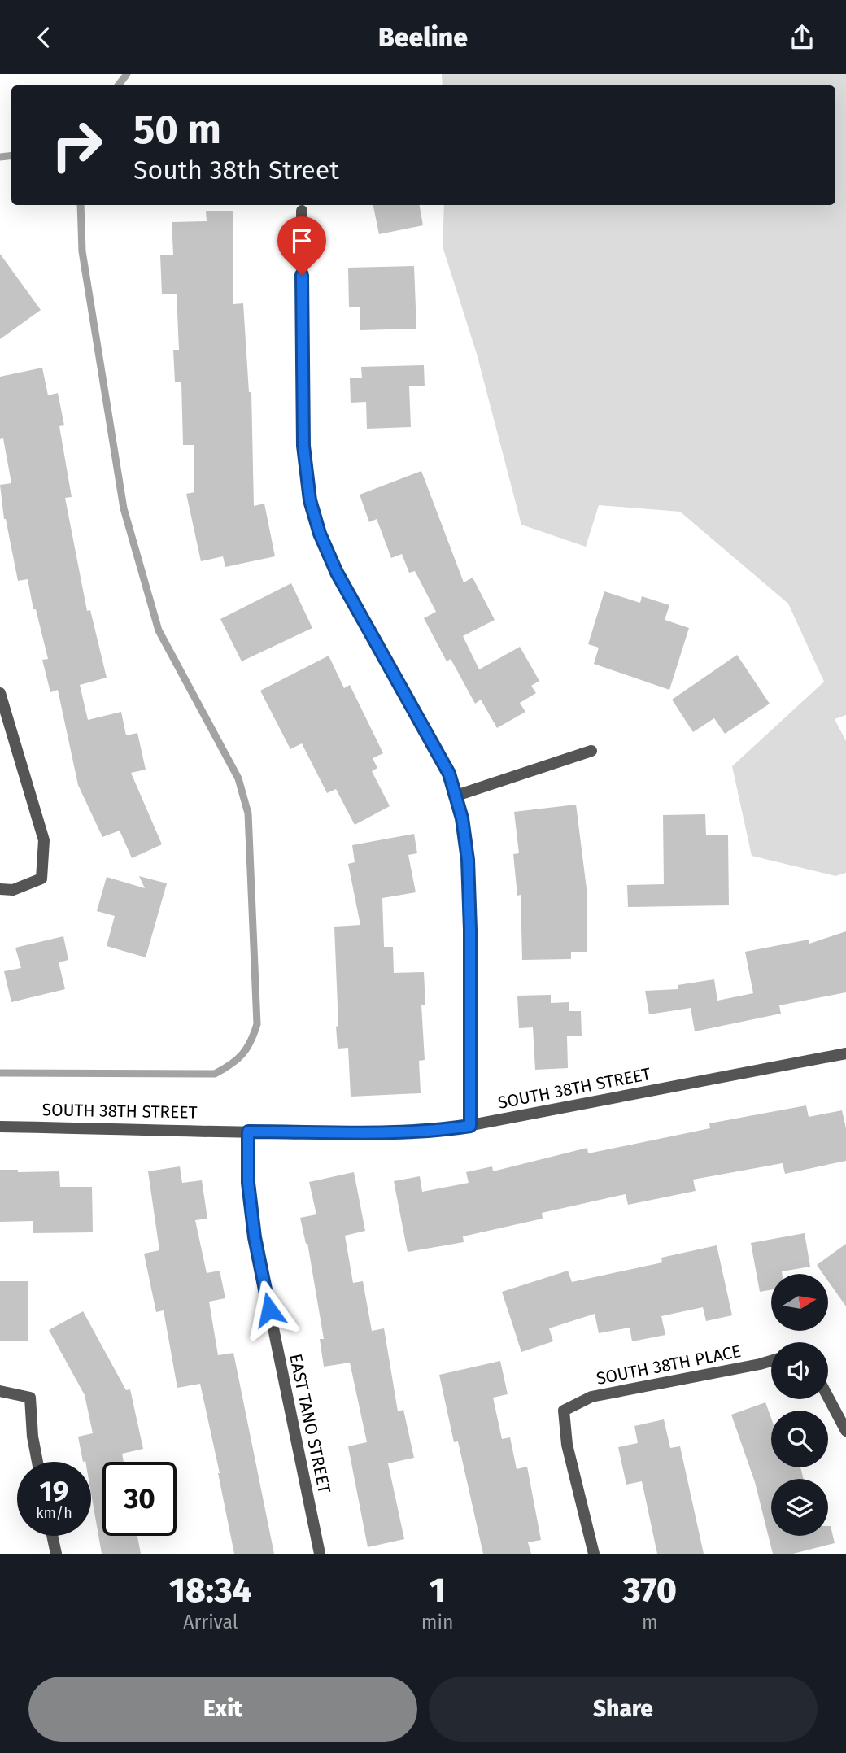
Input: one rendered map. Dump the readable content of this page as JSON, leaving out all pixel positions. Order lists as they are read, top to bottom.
{
  "streets": {
    "street": ["SOUTH 38TH STREET", "SOUTH 38TH PLACE", "EAST TANO STREET"]
  },
  "crossings": [
    ["SOUTH 38TH STREET", "EAST TANO STREET"]
  ],
  "north": "right",
  "page": {
    "header": "Beeline",
    "turn": ["50 m", "South 38th Street"],
    "speed": "19 km/h",
    "limit": "30",
    "eta": [
      "18:34",
      "Arrival",
      "1",
      "min",
      "370",
      "m"
    ],
    "buttons": ["Exit", "Share"]
  }
}
